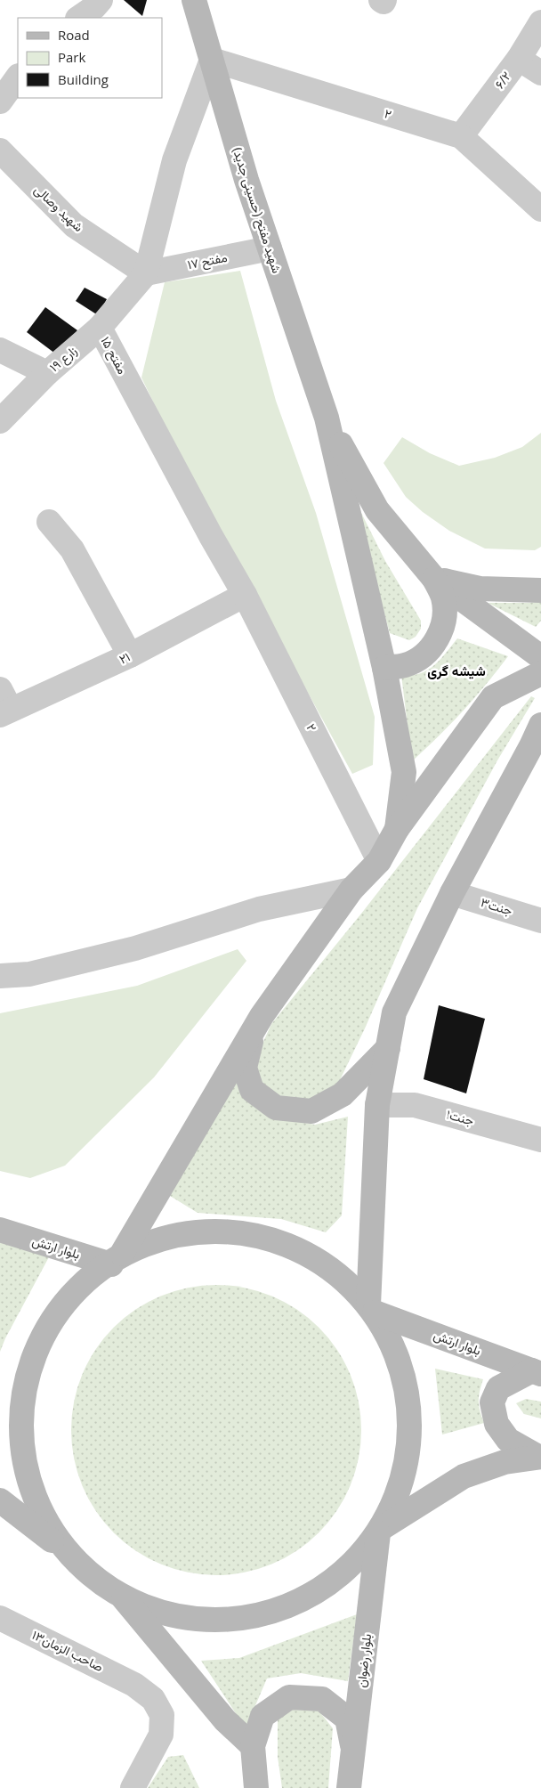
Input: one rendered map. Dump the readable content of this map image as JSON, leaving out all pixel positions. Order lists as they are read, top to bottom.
{
  "streets": {
    "street": [
      "۶/۲",
      "۲",
      "شهید وصالی",
      "شهید مفتح (حسینی جدید)",
      "مفتح ۱۷",
      "مفتح ۱۵",
      "۱۹ زارع",
      "۲۱",
      "جنت۳",
      "جنت۱",
      "بلوار ارتش",
      "صاحب الزمان۱۳",
      "بلوار رضوان"
    ]
  },
  "crossings": [
    ["۶/۲", "۲"],
    ["۲", "شهید مفتح (حسینی جدید)"],
    ["۲", "مفتح ۱۵"],
    ["۲", "۲۱"],
    ["شهید وصالی", "مفتح ۱۷"],
    ["شهید وصالی", "مفتح ۱۵"],
    ["شهید مفتح (حسینی جدید)", "مفتح ۱۷"],
    ["شهید مفتح (حسینی جدید)", "مفتح ۱۵"],
    ["مفتح ۱۷", "مفتح ۱۵"],
    ["مفتح ۱۵", "۱۹ زارع"],
    ["مفتح ۱۵", "۲۱"]
  ],
  "districts": ["شیشه گری"],
  "legend": ["Road", "Park", "Building"]
}
